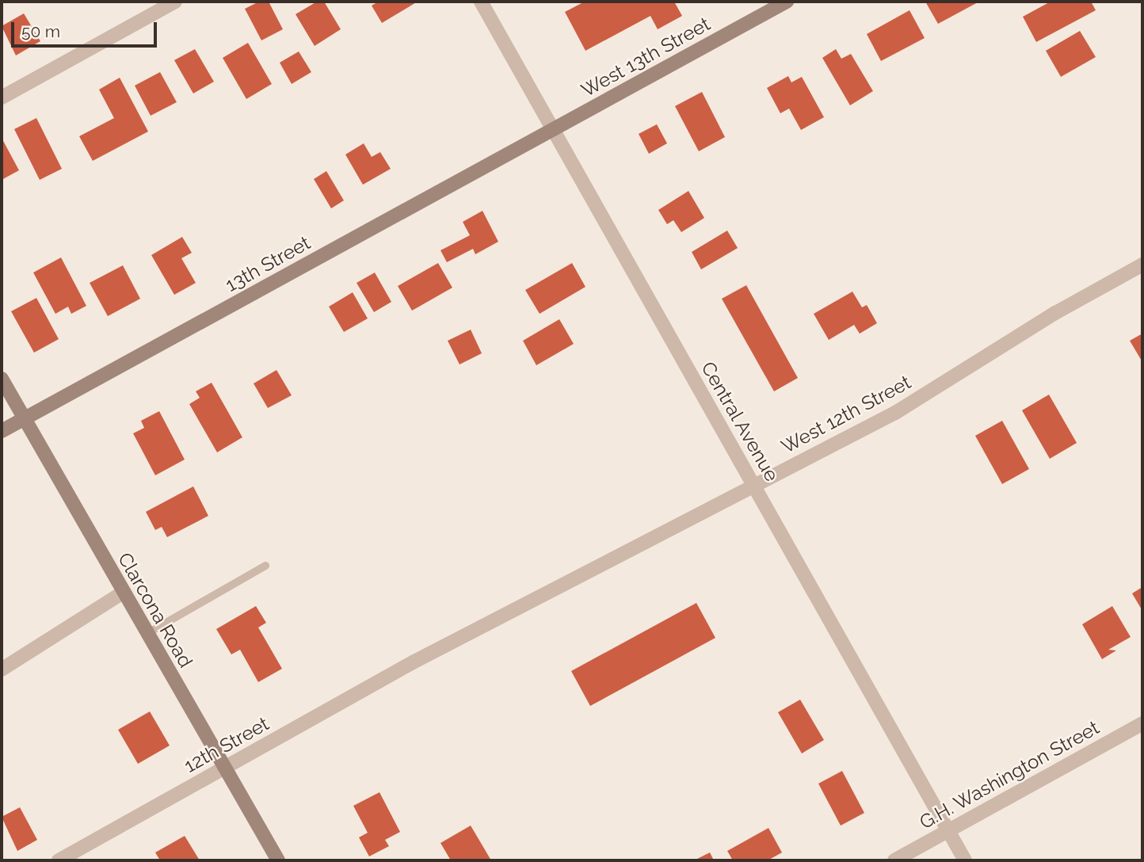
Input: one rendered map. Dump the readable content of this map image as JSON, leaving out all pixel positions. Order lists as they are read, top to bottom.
{
  "streets": {
    "street": [
      "West 13th Street",
      "13th Street",
      "West 12th Street",
      "Central Avenue",
      "Clarcona Road",
      "12th Street",
      "G.H. Washington Street"
    ]
  },
  "crossings": [
    ["West 13th Street", "13th Street"],
    ["West 13th Street", "Central Avenue"],
    ["13th Street", "Central Avenue"],
    ["13th Street", "Clarcona Road"],
    ["West 12th Street", "Central Avenue"],
    ["West 12th Street", "12th Street"],
    ["Central Avenue", "G.H. Washington Street"],
    ["Clarcona Road", "12th Street"]
  ],
  "scale_bar": "50 m"
}
